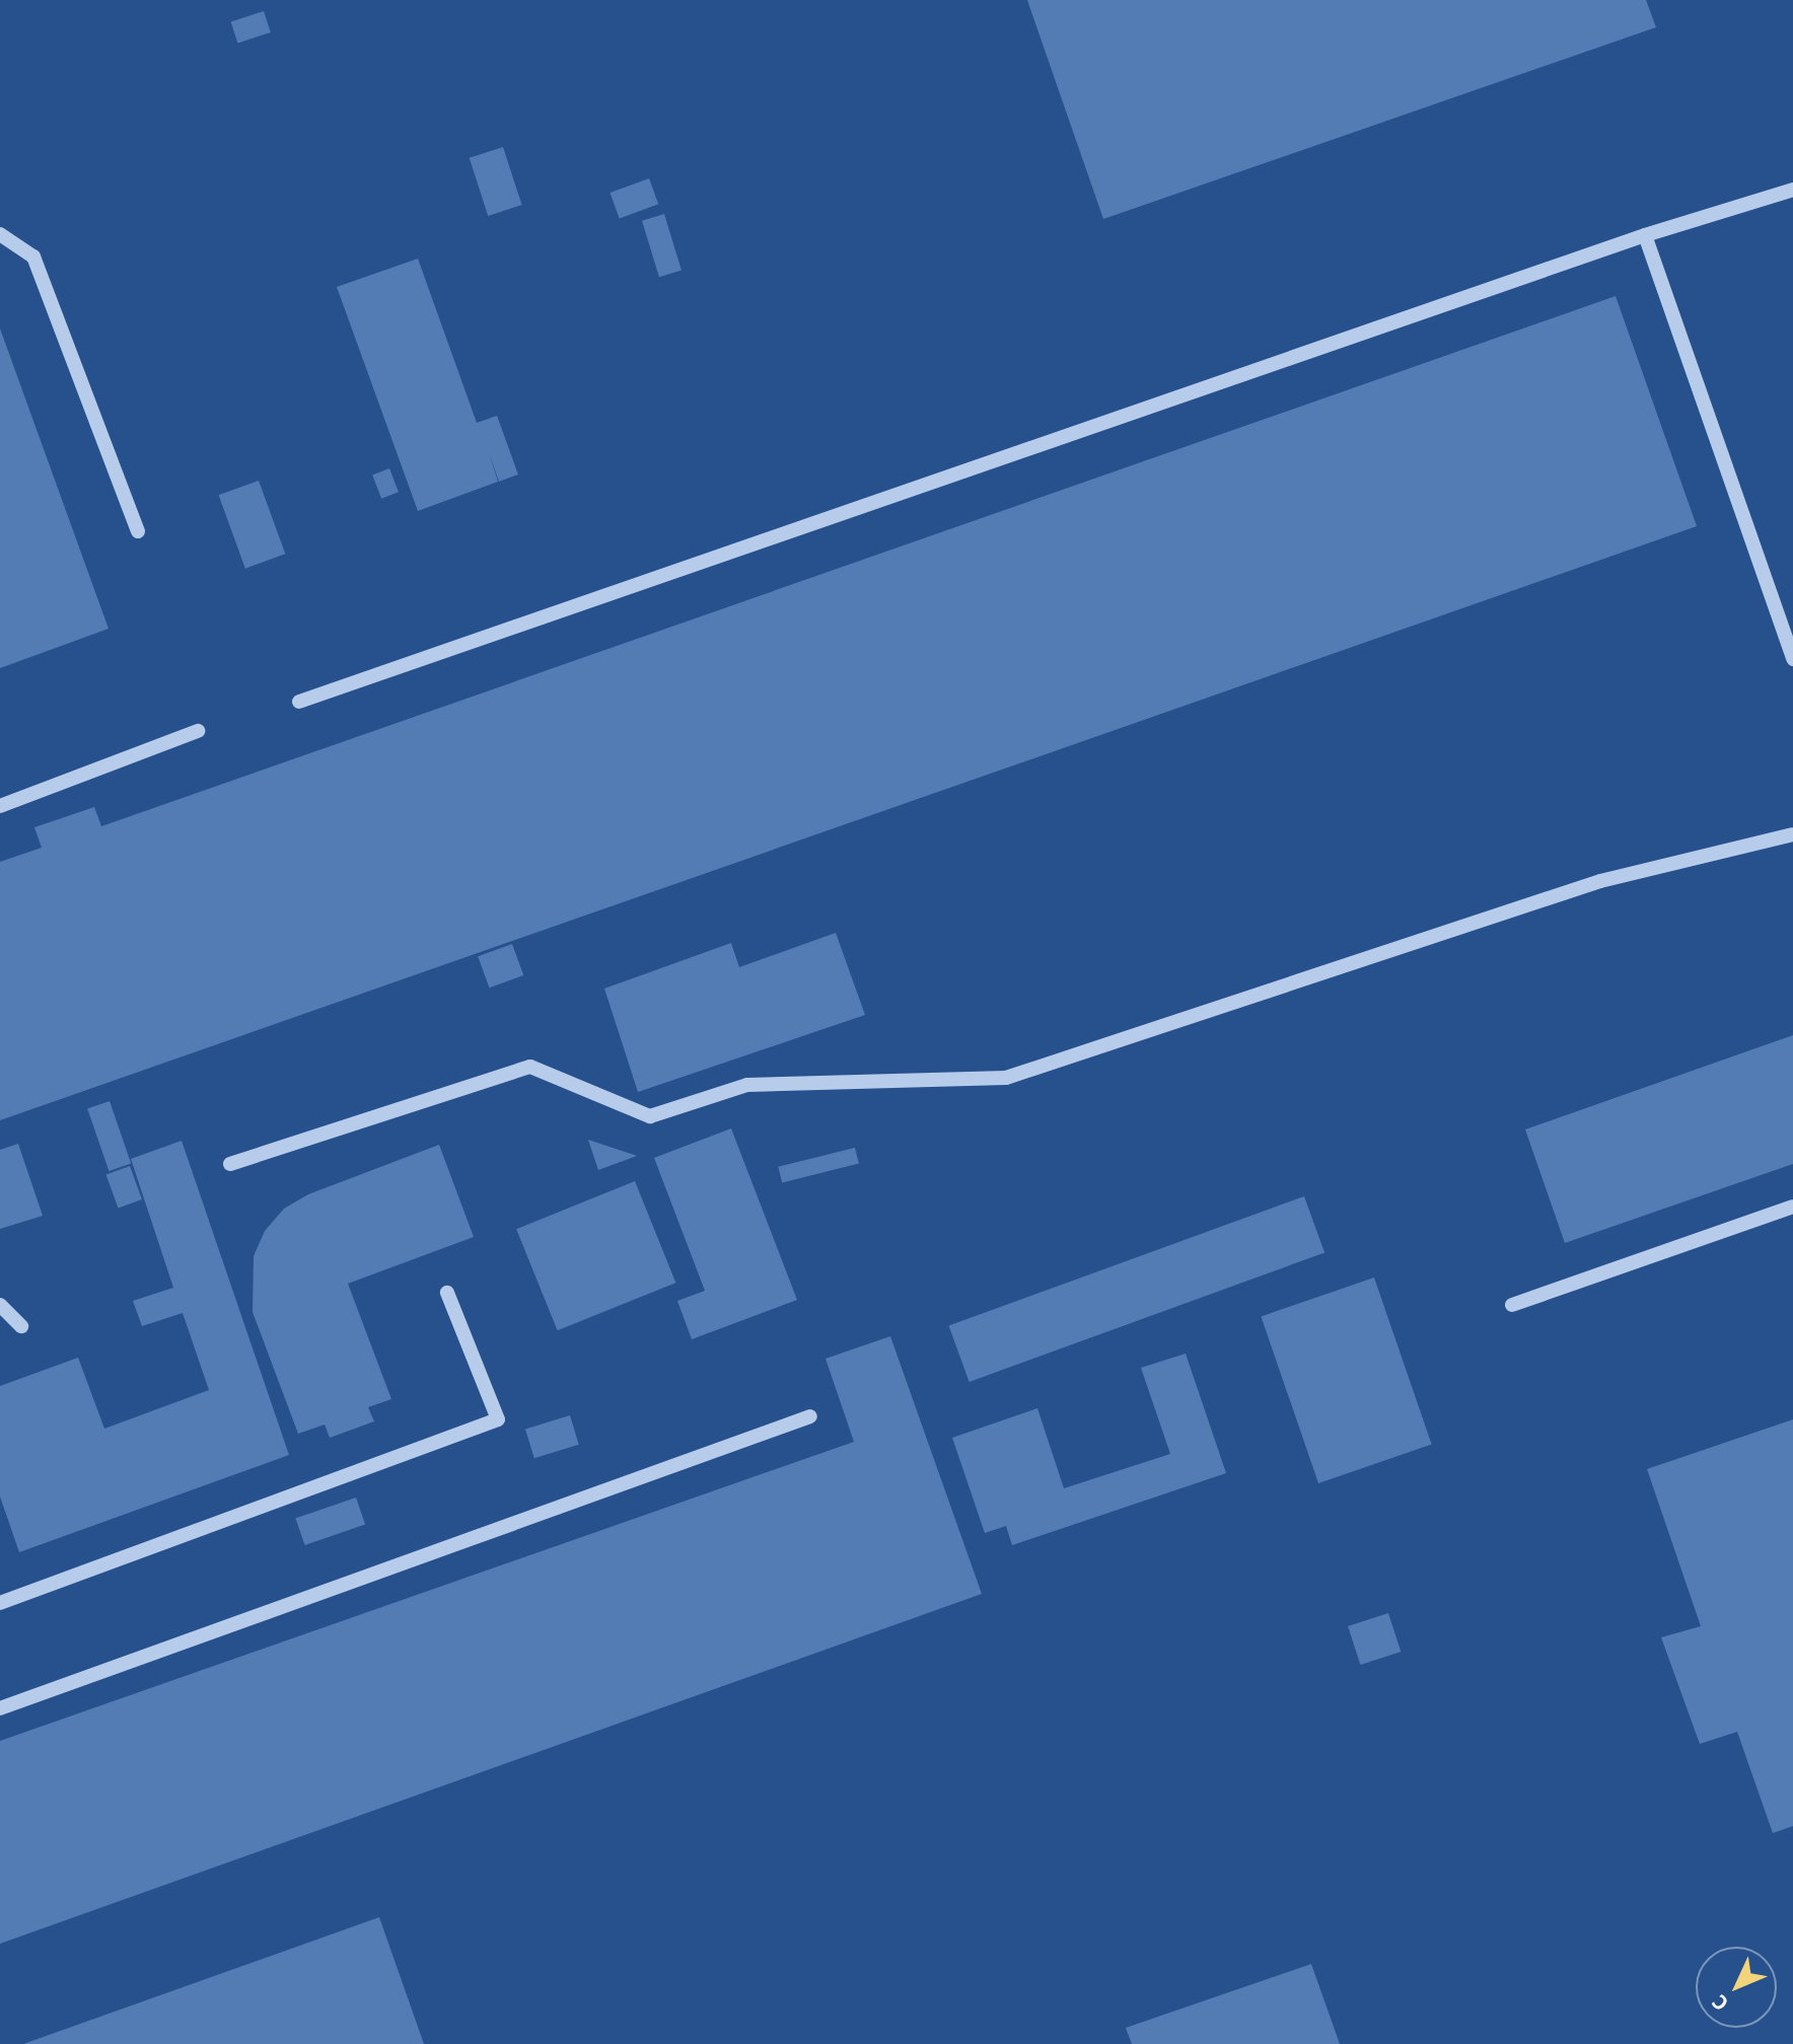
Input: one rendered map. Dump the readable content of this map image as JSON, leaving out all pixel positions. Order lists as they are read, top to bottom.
{
  "north": "bottom left"
}
